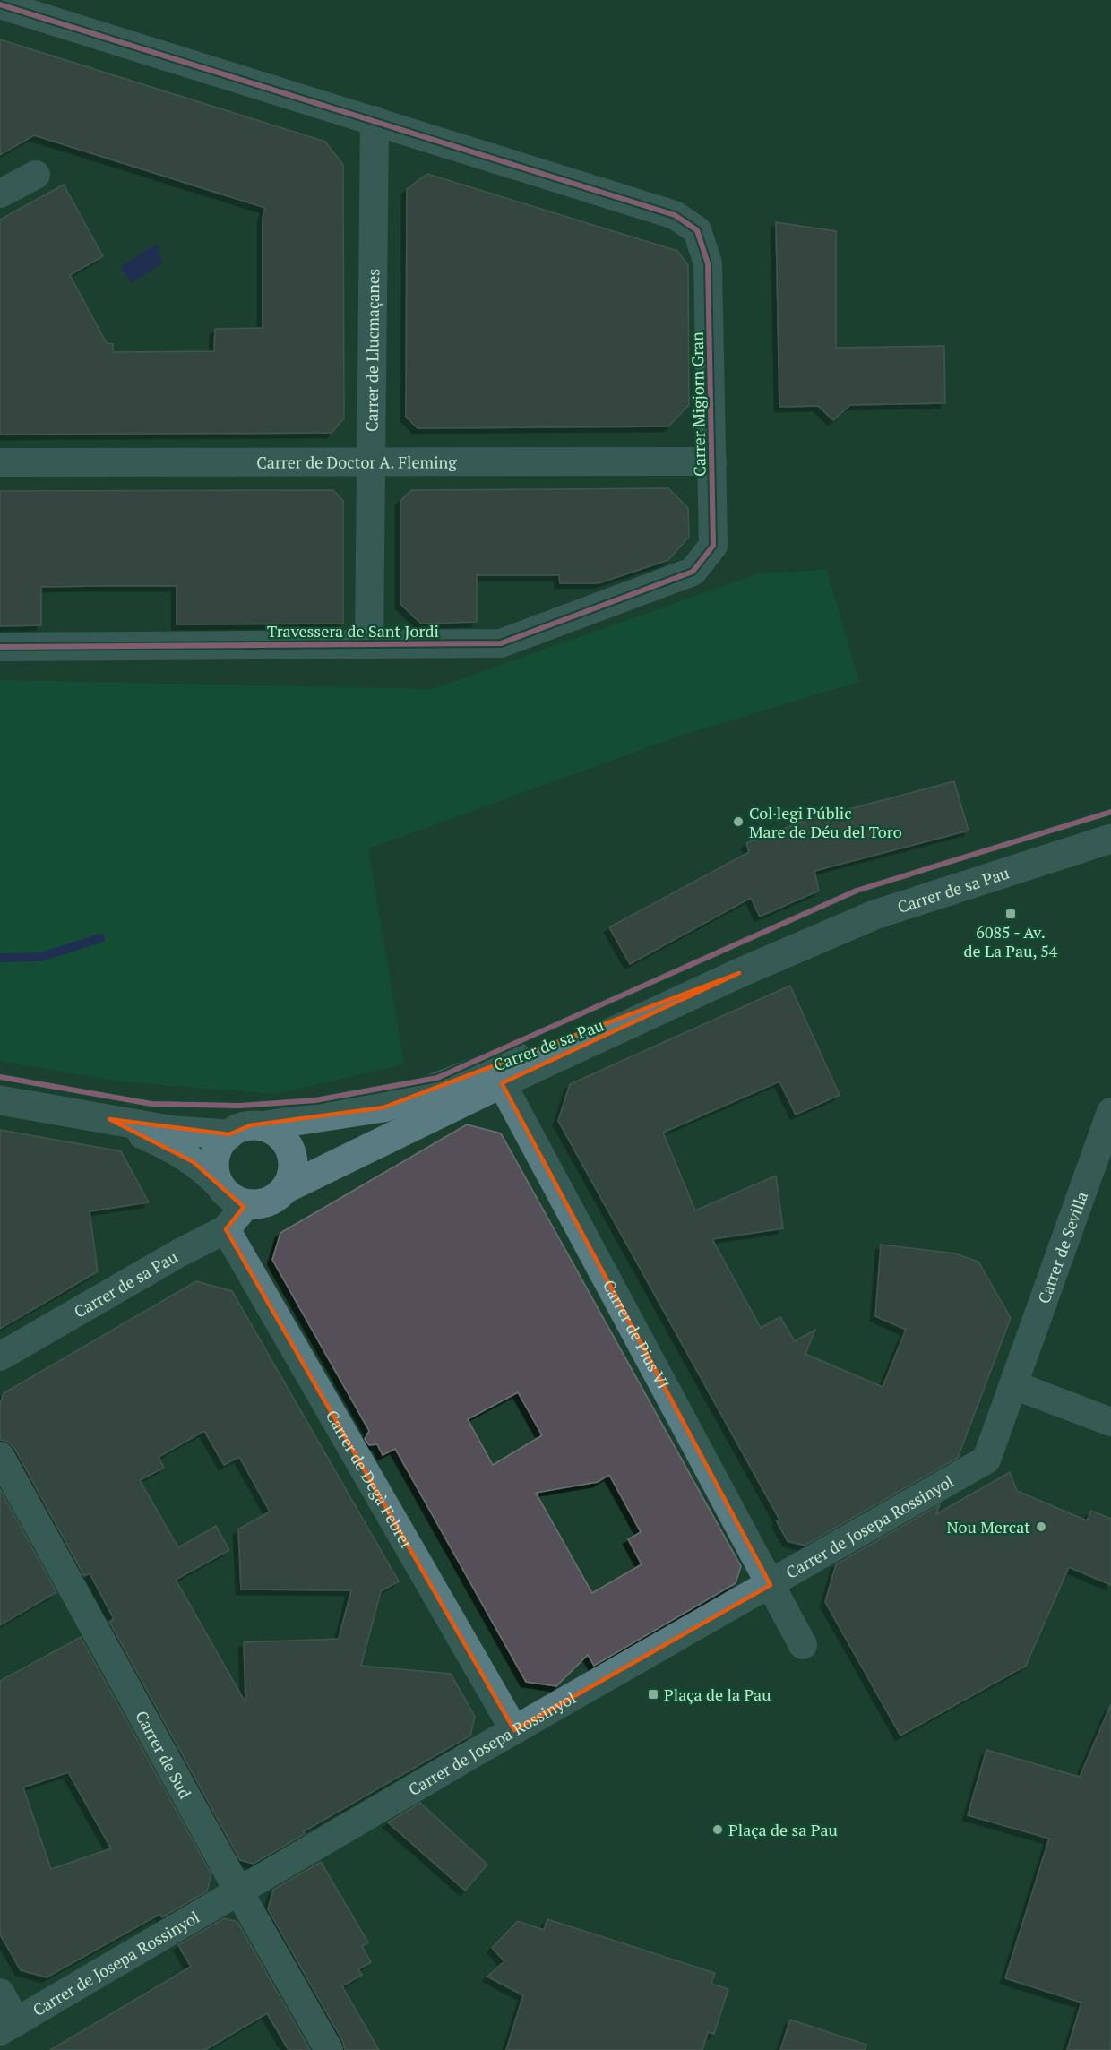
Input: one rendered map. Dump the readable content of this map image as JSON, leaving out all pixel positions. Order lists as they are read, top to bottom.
{
  "streets": {
    "street": [
      "Carrer de Llucmaçanes",
      "Carrer Migjorn Gran",
      "Carrer de Doctor A. Fleming",
      "Travessera de Sant Jordi",
      "Carrer de sa Pau",
      "Carrer de Sevilla",
      "Carrer de Pius VI",
      "Carrer de Degà Febrer",
      "Carrer de Josepa Rossinyol",
      "Carrer de Sud"
    ]
  },
  "crossings": [
    ["Carrer de Llucmaçanes", "Carrer Migjorn Gran"],
    ["Carrer de Llucmaçanes", "Carrer de Doctor A. Fleming"],
    ["Carrer de Llucmaçanes", "Travessera de Sant Jordi"],
    ["Carrer Migjorn Gran", "Carrer de Doctor A. Fleming"],
    ["Carrer Migjorn Gran", "Travessera de Sant Jordi"],
    ["Carrer de sa Pau", "Carrer de Pius VI"],
    ["Carrer de sa Pau", "Carrer de Degà Febrer"],
    ["Carrer de Sevilla", "Carrer de Josepa Rossinyol"],
    ["Carrer de Pius VI", "Carrer de Josepa Rossinyol"],
    ["Carrer de Degà Febrer", "Carrer de Josepa Rossinyol"],
    ["Carrer de Josepa Rossinyol", "Carrer de Sud"]
  ],
  "places": {
    "other": ["Col·legi Públic Mare de Déu del Toro", "Nou Mercat", "Plaça de sa Pau"],
    "transit": ["6085 - Av. de La Pau, 54", "Plaça de la Pau"]
  }
}
